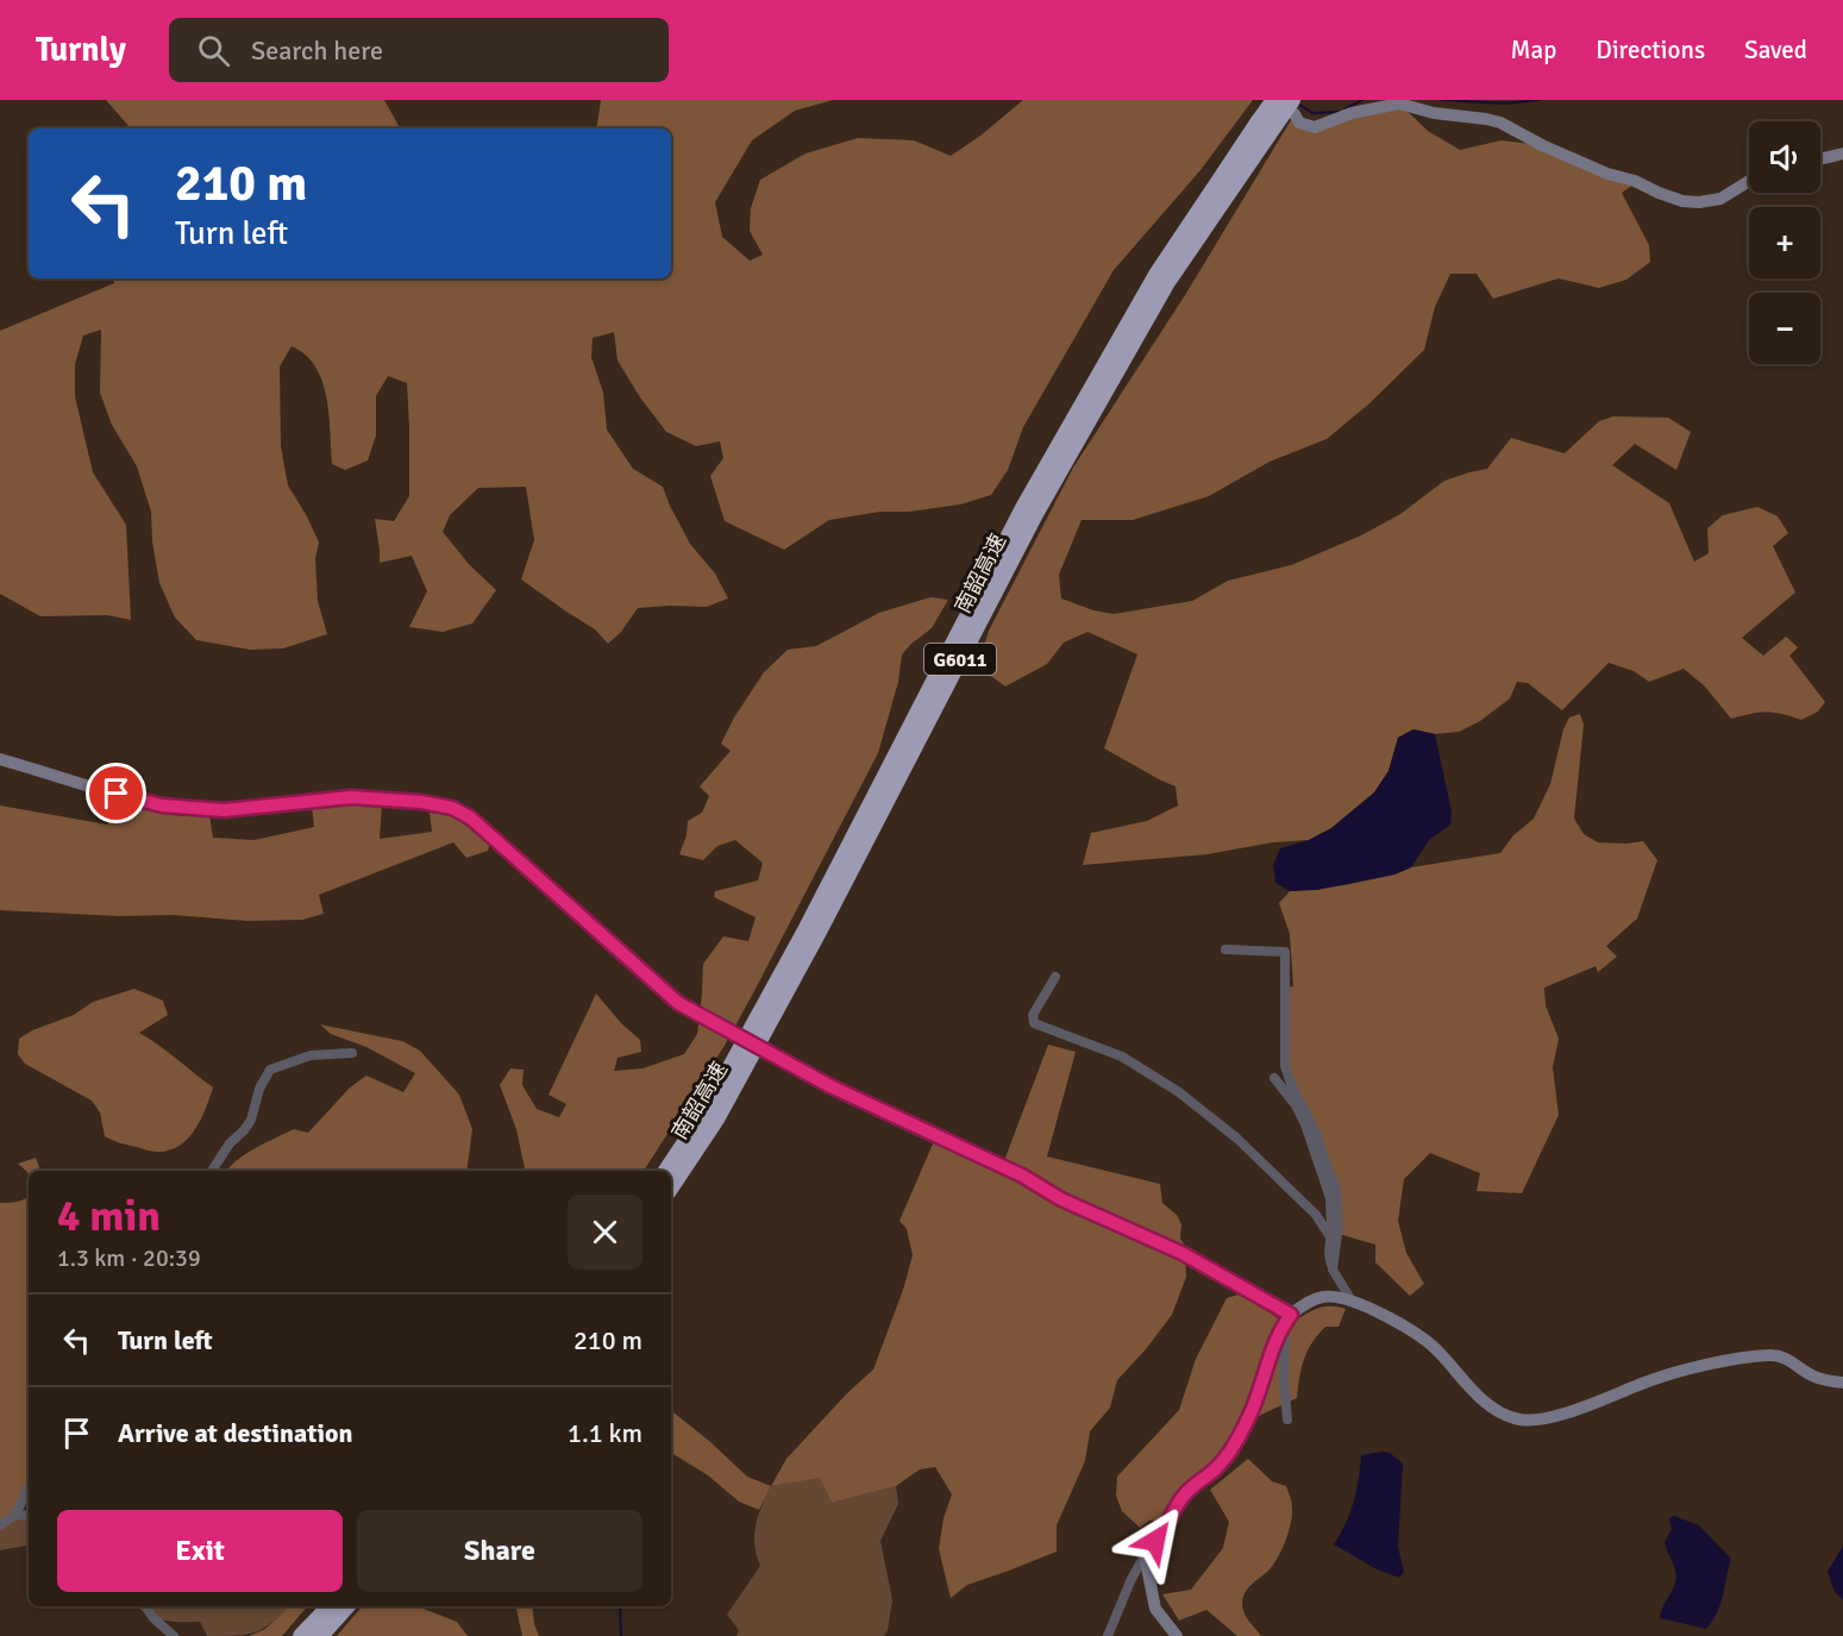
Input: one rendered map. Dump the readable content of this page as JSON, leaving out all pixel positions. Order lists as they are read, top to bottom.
{
  "streets": {
    "highway": ["南韶高速", "G6011"]
  },
  "page": {
    "header": "Turnly",
    "search": "Search here",
    "nav": ["Map", "Directions", "Saved"],
    "map_buttons": ["+", "−"],
    "turn": ["210 m", "Turn left"],
    "heading": ["4 min", "1.3 km · 20:39"],
    "list": [
      {
        "name": "Turn left",
        "value": "210 m"
      },
      {
        "name": "Arrive at destination",
        "value": "1.1 km"
      }
    ],
    "buttons": ["Exit", "Share"]
  }
}
